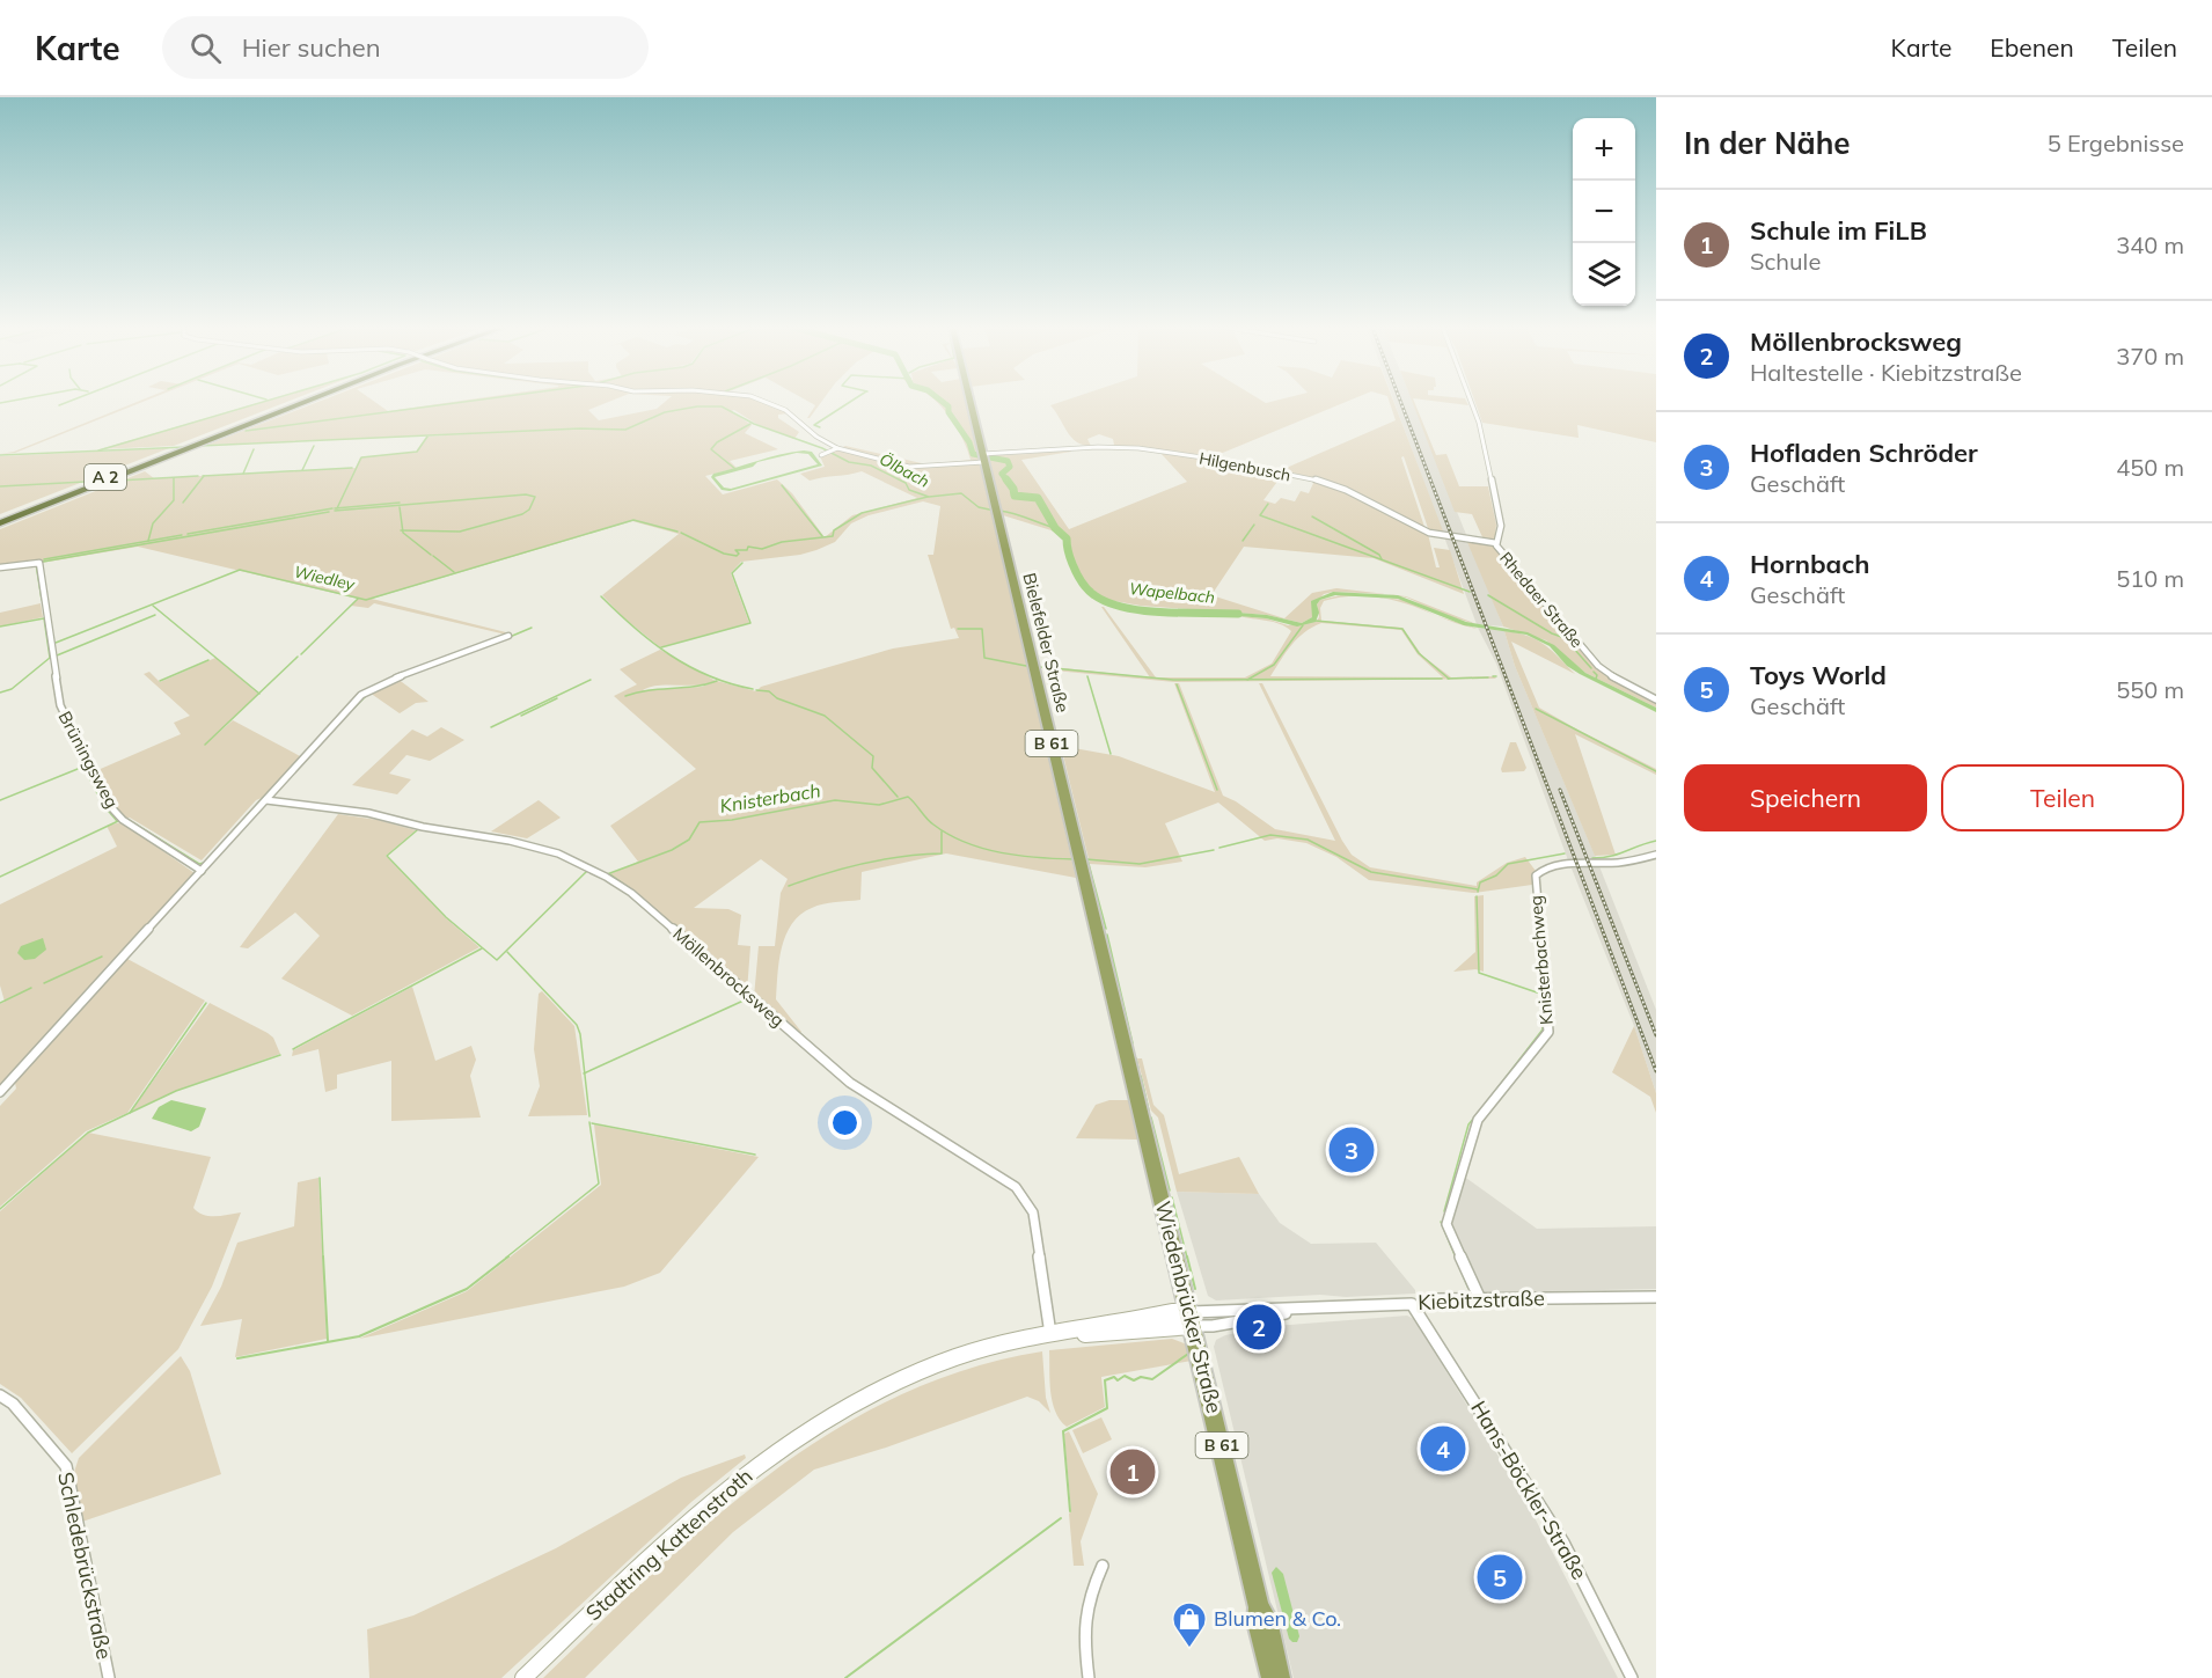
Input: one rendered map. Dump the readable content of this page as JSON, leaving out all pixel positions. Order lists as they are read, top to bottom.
{
  "streets": {
    "highway": ["A 2"],
    "main road": [
      "Bielefelder Straße",
      "B 61",
      "Wiedenbrücker Straße",
      "Stadtring Kattenstroth"
    ],
    "street": [
      "Hilgenbusch",
      "Rhedaer Straße",
      "Brüningsweg",
      "Knisterbachweg",
      "Möllenbrocksweg",
      "Kiebitzstraße",
      "Hans-Böckler-Straße",
      "Schledebrückstraße"
    ]
  },
  "crossings": [
    ["Hilgenbusch", "Rhedaer Straße"],
    ["Hilgenbusch", "Bielefelder Straße"],
    ["Bielefelder Straße", "Wiedenbrücker Straße"],
    ["Knisterbachweg", "Kiebitzstraße"],
    ["Möllenbrocksweg", "Stadtring Kattenstroth"],
    ["Kiebitzstraße", "Wiedenbrücker Straße"],
    ["Kiebitzstraße", "Hans-Böckler-Straße"],
    ["Kiebitzstraße", "Stadtring Kattenstroth"],
    ["Wiedenbrücker Straße", "Stadtring Kattenstroth"]
  ],
  "water": [
    "Ölbach",
    "Wiedley",
    "Wapelbach",
    "Knisterbach"
  ],
  "places": {
    "shop": ["Blumen & Co."]
  },
  "page": {
    "header": "Karte",
    "search": "Hier suchen",
    "nav": ["Karte", "Ebenen", "Teilen"],
    "heading": ["In der Nähe", "5 Ergebnisse"],
    "map_buttons": ["+", "−"],
    "list": [
      {
        "mark": "1",
        "name": "Schule im FiLB",
        "note": "Schule",
        "value": "340 m"
      },
      {
        "mark": "2",
        "name": "Möllenbrocksweg",
        "note": "Haltestelle · Kiebitzstraße",
        "value": "370 m"
      },
      {
        "mark": "3",
        "name": "Hofladen Schröder",
        "note": "Geschäft",
        "value": "450 m"
      },
      {
        "mark": "4",
        "name": "Hornbach",
        "note": "Geschäft",
        "value": "510 m"
      },
      {
        "mark": "5",
        "name": "Toys World",
        "note": "Geschäft",
        "value": "550 m"
      }
    ],
    "buttons": ["Speichern", "Teilen"],
    "pins": [
      "3",
      "2",
      "4",
      "1",
      "5"
    ]
  }
}
